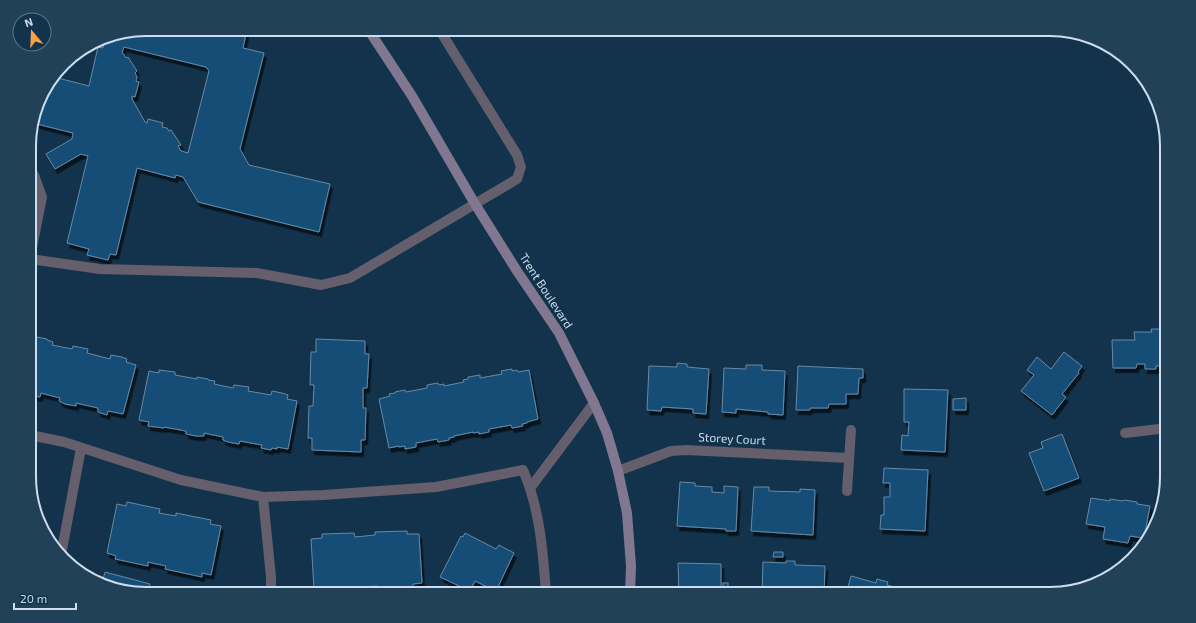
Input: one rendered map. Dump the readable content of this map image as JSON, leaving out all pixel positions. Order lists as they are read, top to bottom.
{
  "streets": {
    "street": ["Trent Boulevard", "Storey Court"]
  },
  "crossings": [
    ["Trent Boulevard", "Storey Court"]
  ],
  "scale_bar": "20 m",
  "north": "top"
}
